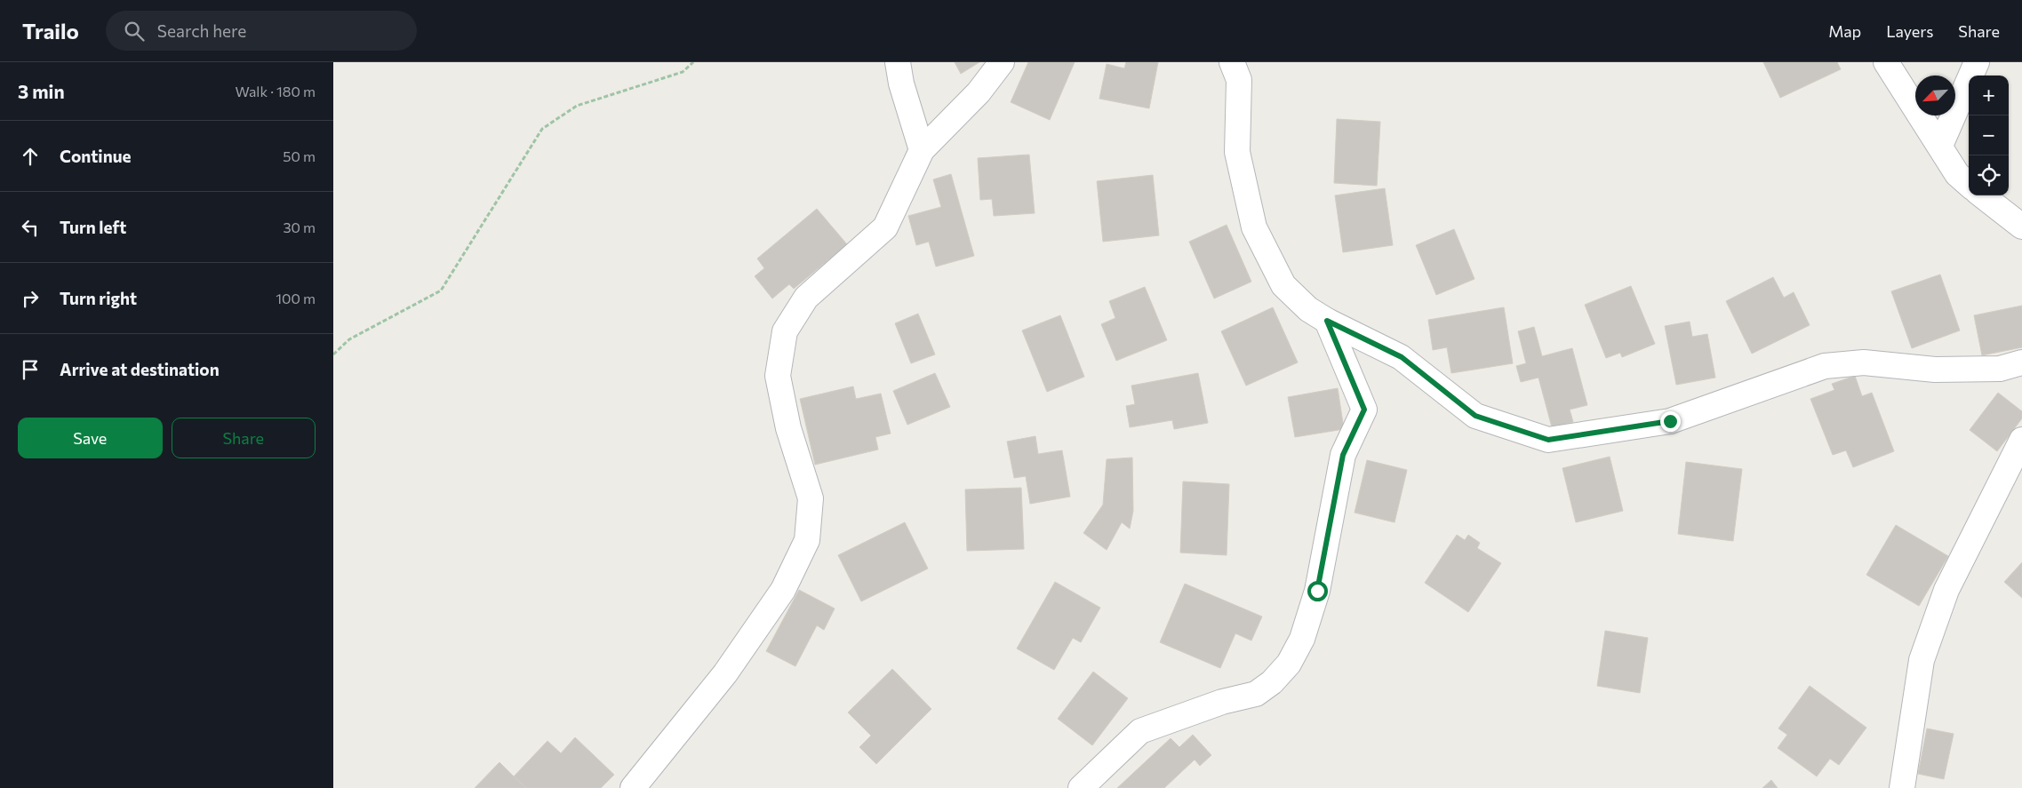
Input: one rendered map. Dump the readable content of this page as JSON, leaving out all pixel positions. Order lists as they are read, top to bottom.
{
  "north": "bottom left",
  "page": {
    "header": "Trailo",
    "search": "Search here",
    "nav": ["Map", "Layers", "Share"],
    "heading": ["3 min", "Walk · 180 m"],
    "map_buttons": ["+", "−"],
    "list": [
      ["Continue", "50 m"],
      ["Turn left", "30 m"],
      ["Turn right", "100 m"],
      "Arrive at destination"
    ],
    "buttons": ["Save", "Share"]
  }
}
